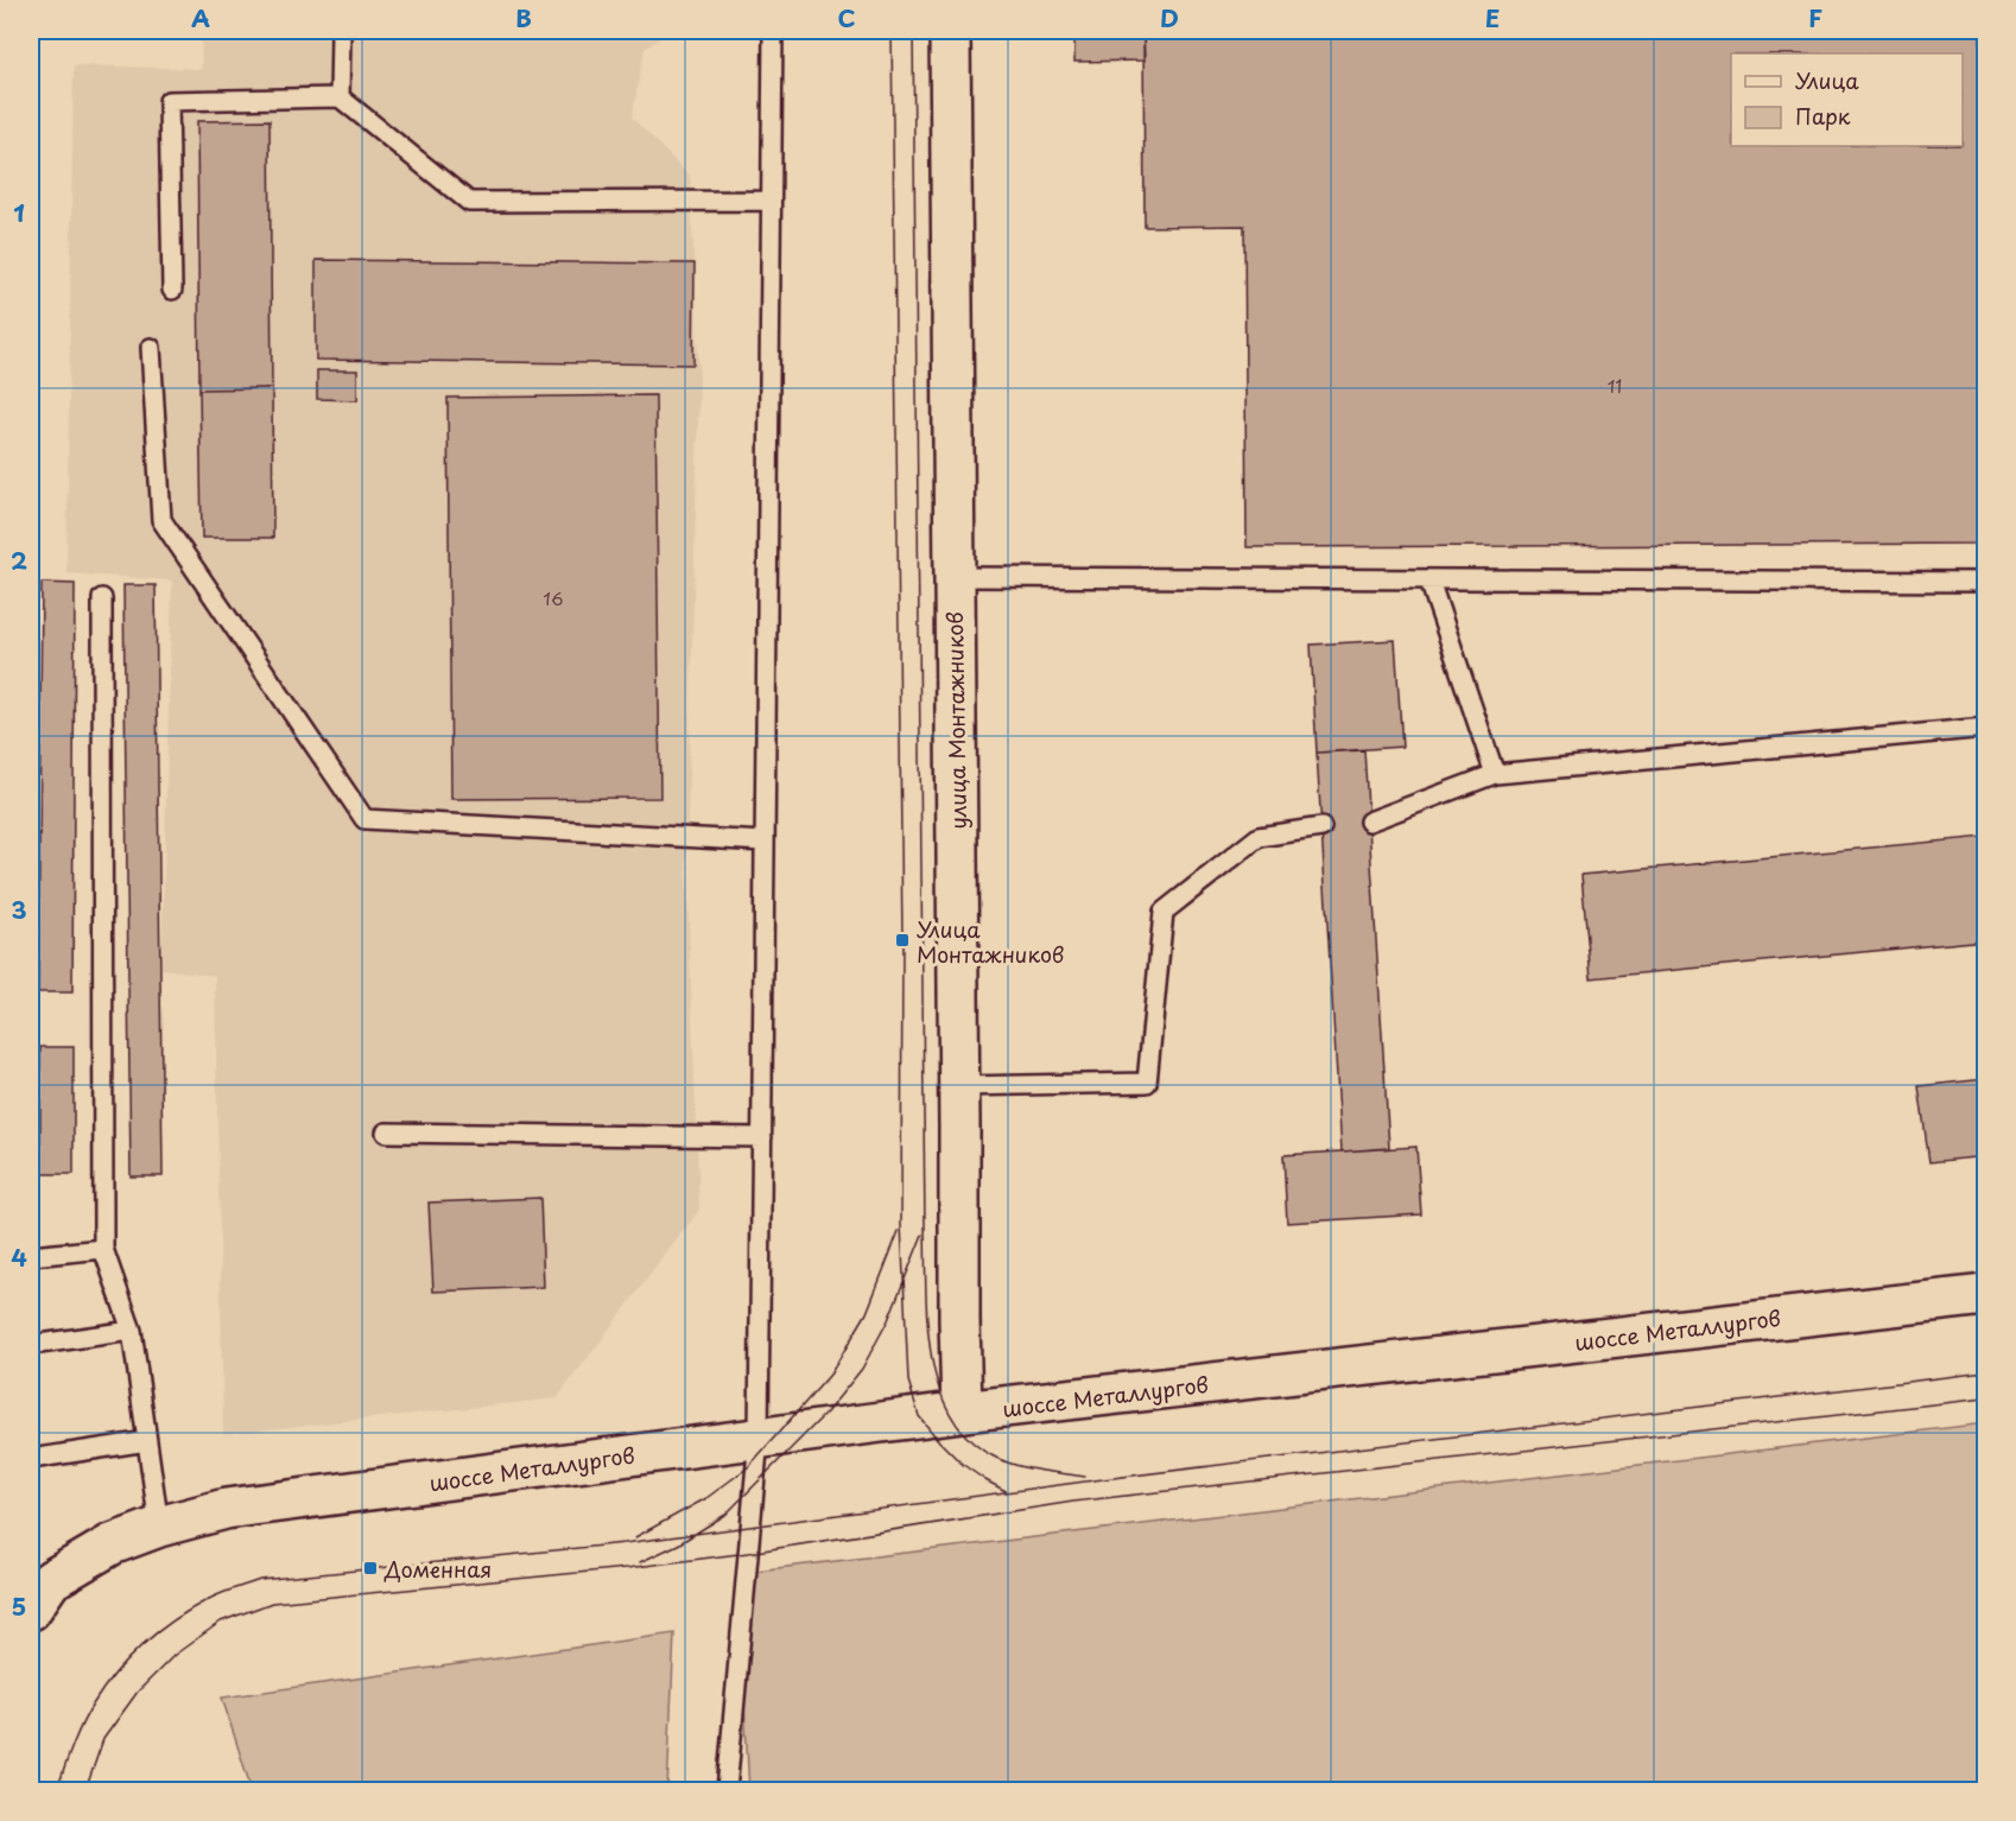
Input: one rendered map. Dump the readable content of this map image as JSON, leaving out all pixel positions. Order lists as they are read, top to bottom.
{
  "streets": {
    "main road": ["улица Монтажников", "шоссе Металлургов"]
  },
  "crossings": [
    ["улица Монтажников", "шоссе Металлургов"]
  ],
  "places": {
    "transit": ["Улица Монтажников", "Доменная"]
  },
  "house_numbers": ["11", "16"],
  "legend": ["Улица", "Парк"],
  "grid": {
    "columns": [
      "A",
      "B",
      "C",
      "D",
      "E",
      "F"
    ],
    "rows": [
      "1",
      "2",
      "3",
      "4",
      "5"
    ]
  }
}
